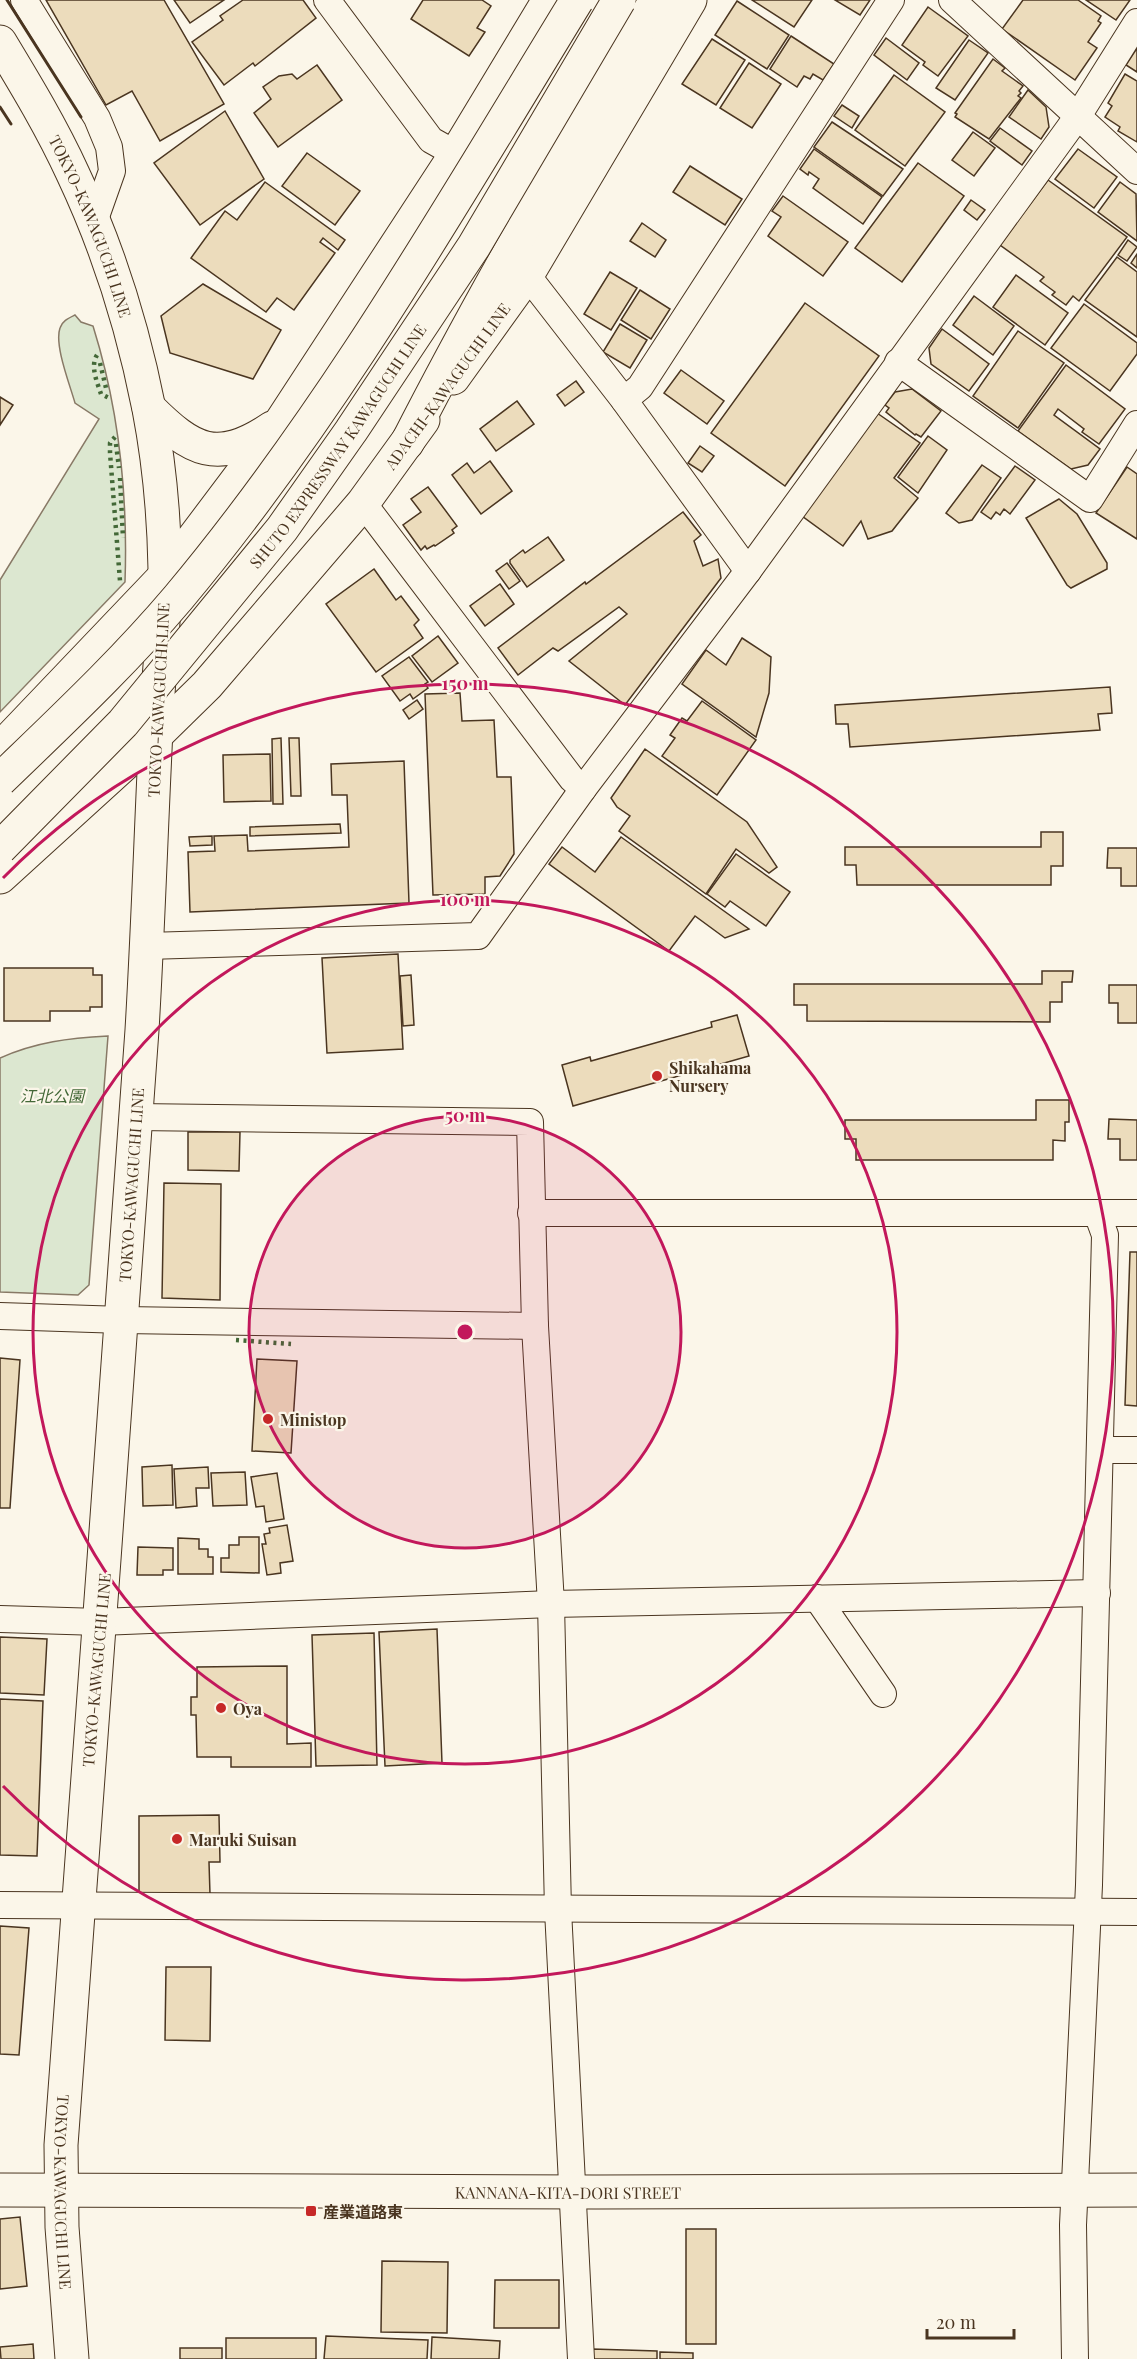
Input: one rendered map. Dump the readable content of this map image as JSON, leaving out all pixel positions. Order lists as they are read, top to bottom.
{
  "streets": {
    "main road": [
      "TOKYO-KAWAGUCHI LINE",
      "ADACHI-KAWAGUCHI LINE",
      "SHUTO EXPRESSWAY KAWAGUCHI LINE",
      "KANNANA-KITA-DORI STREET"
    ]
  },
  "crossings": [
    ["TOKYO-KAWAGUCHI LINE", "ADACHI-KAWAGUCHI LINE"],
    ["TOKYO-KAWAGUCHI LINE", "KANNANA-KITA-DORI STREET"]
  ],
  "parks": ["江北公園"],
  "places": {
    "other": [
      "Shikahama Nursery",
      "Ministop",
      "Oya",
      "Maruki Suisan"
    ],
    "transit": ["産業道路東"]
  },
  "scale_bar": "20 m",
  "rings": ["150 m", "100 m", "50 m"]
}
